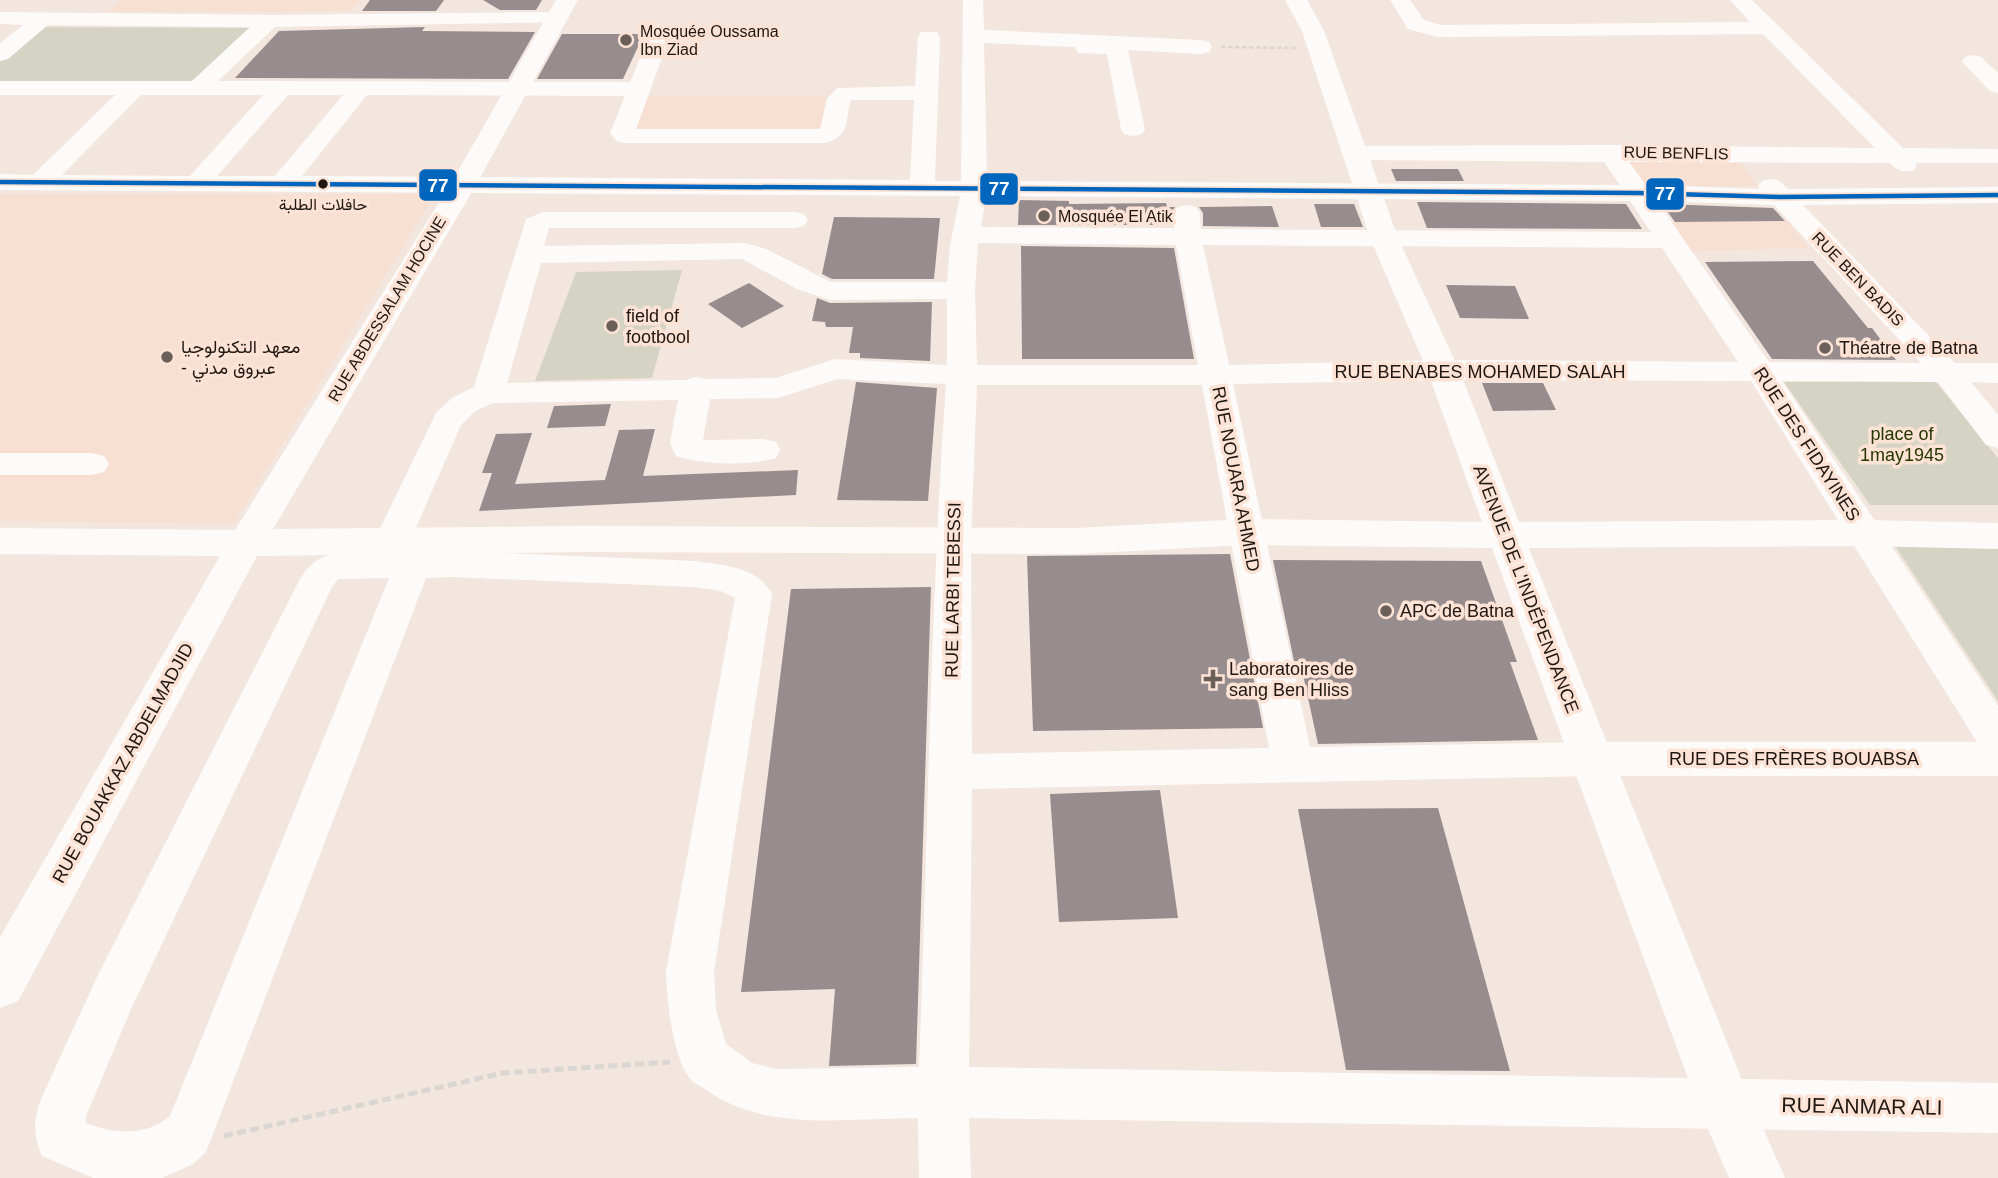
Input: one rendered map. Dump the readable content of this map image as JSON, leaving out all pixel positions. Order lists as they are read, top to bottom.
{
  "streets": {
    "main road": ["RUE ABDESSALAM HOCINE", "AVENUE DE L'INDÉPENDANCE", "RUE BOUAKKAZ ABDELMADJID"],
    "street": [
      "RUE BENFLIS",
      "RUE BEN BADIS",
      "RUE BENABES MOHAMED SALAH",
      "RUE DES FIDAYINES",
      "RUE NOUARA AHMED",
      "RUE LARBI TEBESSI",
      "RUE DES FRÈRES BOUABSA",
      "RUE ANMAR ALI"
    ]
  },
  "crossings": [
    ["RUE BENFLIS", "RUE BEN BADIS"],
    ["RUE BENFLIS", "RUE DES FIDAYINES"],
    ["RUE BENFLIS", "AVENUE DE L'INDÉPENDANCE"],
    ["RUE BEN BADIS", "RUE BENABES MOHAMED SALAH"],
    ["RUE ABDESSALAM HOCINE", "RUE BOUAKKAZ ABDELMADJID"],
    ["RUE BENABES MOHAMED SALAH", "RUE DES FIDAYINES"],
    ["RUE BENABES MOHAMED SALAH", "RUE NOUARA AHMED"],
    ["RUE BENABES MOHAMED SALAH", "AVENUE DE L'INDÉPENDANCE"],
    ["RUE BENABES MOHAMED SALAH", "RUE LARBI TEBESSI"],
    ["RUE NOUARA AHMED", "RUE DES FRÈRES BOUABSA"],
    ["AVENUE DE L'INDÉPENDANCE", "RUE DES FRÈRES BOUABSA"],
    ["AVENUE DE L'INDÉPENDANCE", "RUE ANMAR ALI"],
    ["RUE LARBI TEBESSI", "RUE DES FRÈRES BOUABSA"],
    ["RUE LARBI TEBESSI", "RUE ANMAR ALI"]
  ],
  "parks": ["place of 1may1945"],
  "places": {
    "other": [
      "Mosquée Oussama Ibn Ziad",
      "حافلات الطلبة",
      "Mosquée El Atik",
      "field of footbool",
      "Théatre de Batna",
      "معهد التكنولوجيا - عبروق مدني",
      "APC de Batna"
    ],
    "health": ["Laboratoires de sang Ben Hliss"]
  },
  "lines": ["transit line 77"]
}
